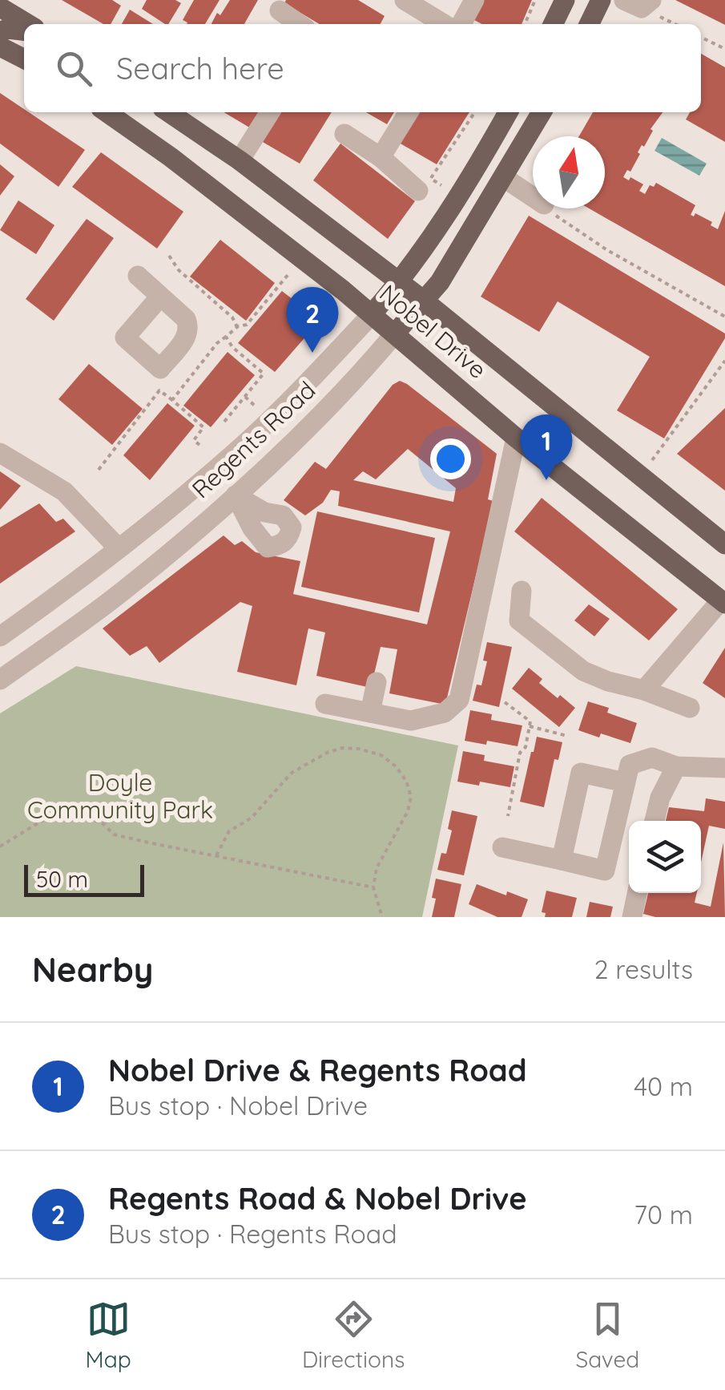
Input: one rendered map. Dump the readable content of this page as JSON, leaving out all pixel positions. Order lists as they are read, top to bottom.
{
  "streets": {
    "main road": ["Nobel Drive", "Regents Road"]
  },
  "crossings": [
    ["Nobel Drive", "Regents Road"]
  ],
  "parks": ["Doyle Community Park"],
  "scale_bar": "50 m",
  "north": "top",
  "page": {
    "search": "Search here",
    "pins": ["2", "1"],
    "scale": "50 m",
    "heading": ["Nearby", "2 results"],
    "list": [
      {
        "mark": "1",
        "name": "Nobel Drive & Regents Road",
        "note": "Bus stop · Nobel Drive",
        "value": "40 m"
      },
      {
        "mark": "2",
        "name": "Regents Road & Nobel Drive",
        "note": "Bus stop · Regents Road",
        "value": "70 m"
      }
    ],
    "nav": ["Map", "Directions", "Saved"]
  }
}
